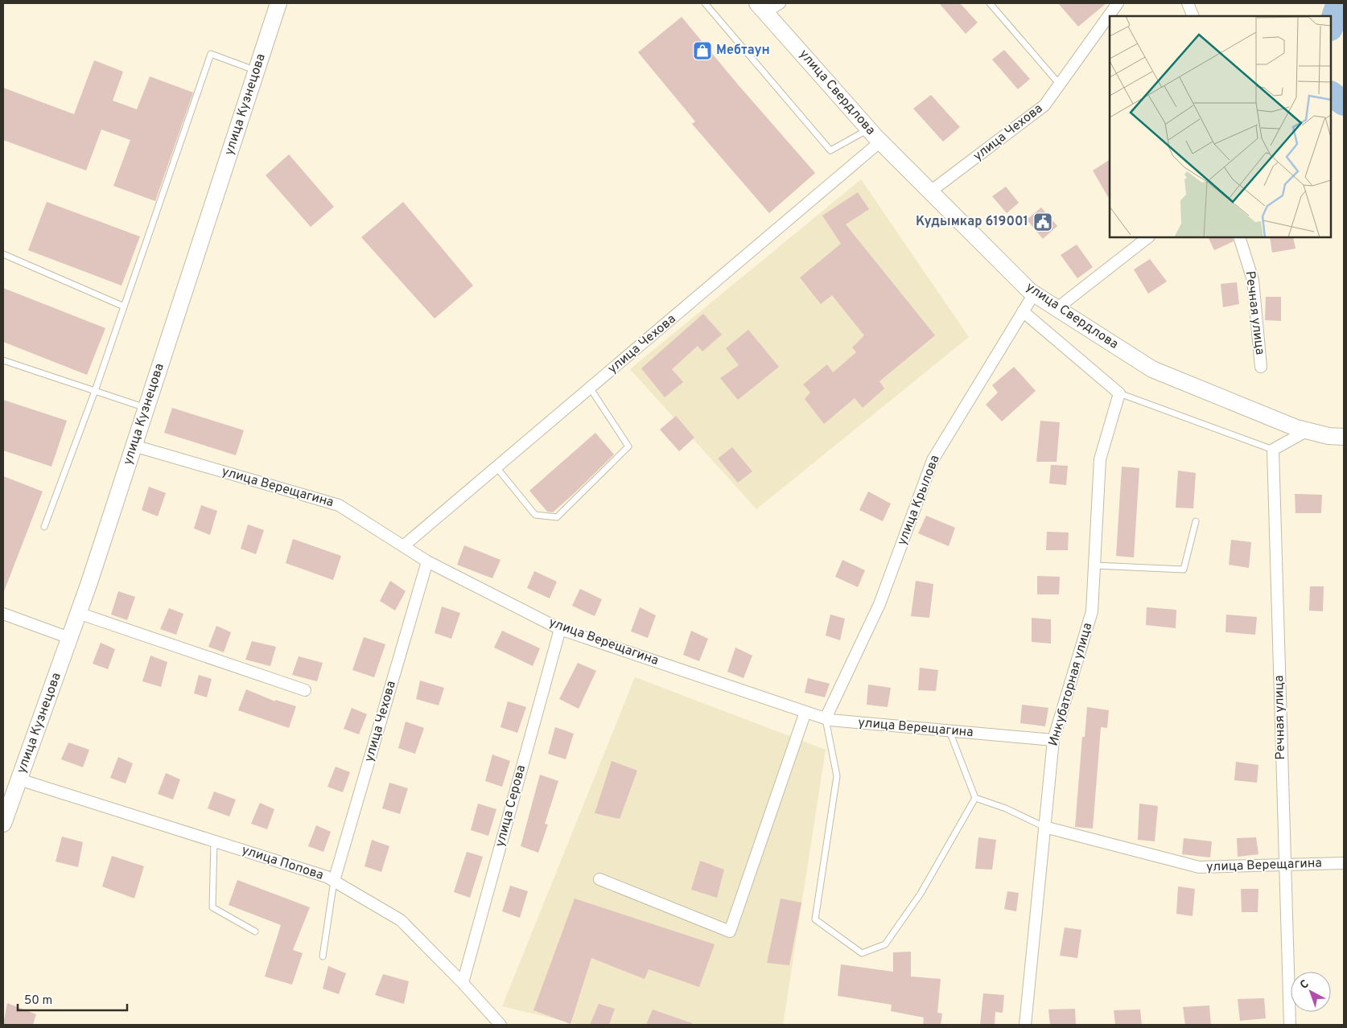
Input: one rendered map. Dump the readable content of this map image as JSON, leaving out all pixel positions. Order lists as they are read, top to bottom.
{
  "streets": {
    "main road": ["улица Свердлова", "улица Кузнецова"],
    "street": [
      "улица Чехова",
      "Речная улица",
      "улица Верещагина",
      "улица Крылова",
      "Инкубаторная улица",
      "улица Серова",
      "улица Попова"
    ]
  },
  "crossings": [
    ["улица Свердлова", "улица Чехова"],
    ["улица Свердлова", "улица Крылова"],
    ["улица Кузнецова", "улица Верещагина"],
    ["улица Кузнецова", "улица Попова"],
    ["улица Чехова", "улица Верещагина"],
    ["улица Чехова", "улица Попова"],
    ["Речная улица", "улица Верещагина"],
    ["улица Верещагина", "улица Крылова"],
    ["улица Верещагина", "Инкубаторная улица"],
    ["улица Верещагина", "улица Серова"],
    ["улица Серова", "улица Попова"]
  ],
  "places": {
    "shop": ["Мебтаун"],
    "public building": ["Кудымкар 619001"]
  },
  "scale_bar": "50 m",
  "north": "top left"
}
